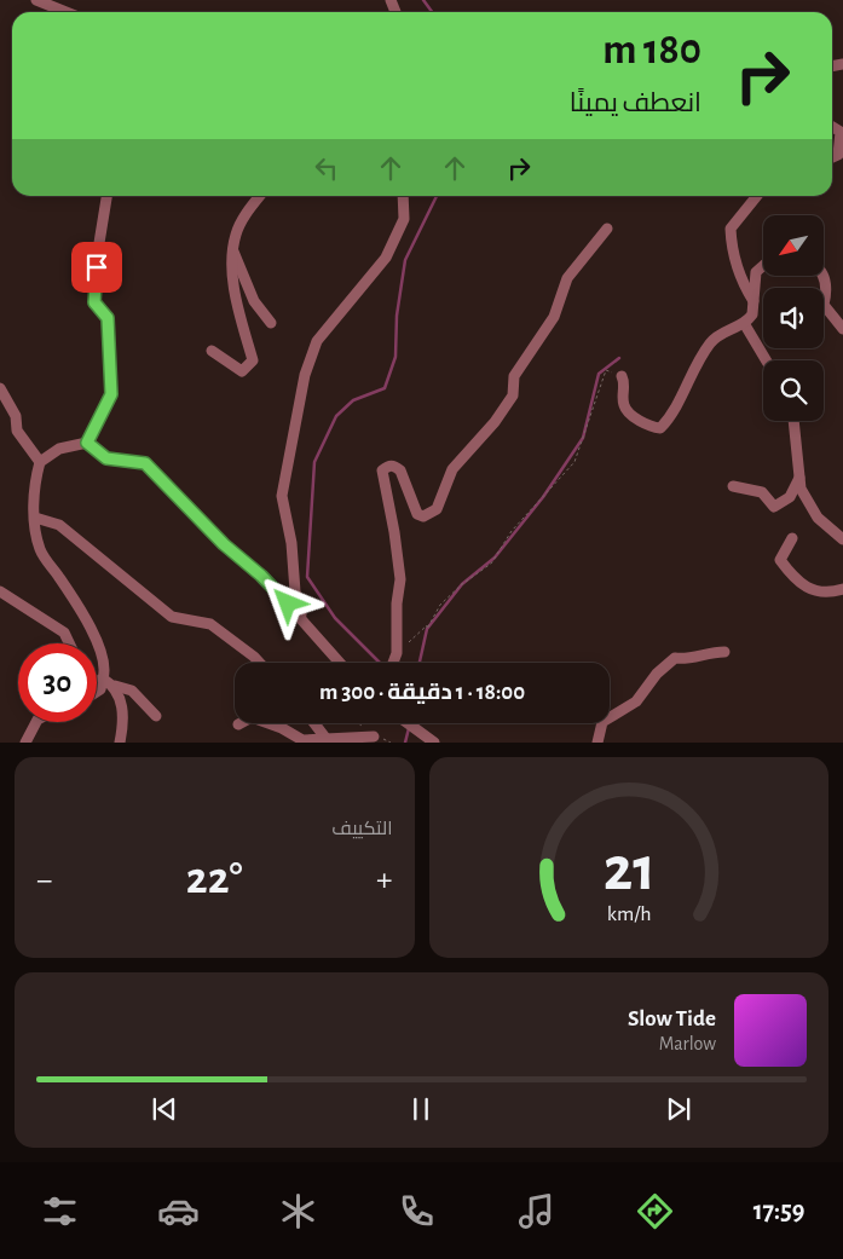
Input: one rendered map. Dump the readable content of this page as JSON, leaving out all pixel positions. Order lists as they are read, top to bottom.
{
  "north": "bottom left",
  "page": {
    "turn": ["180 m", "انعطف يمينًا"],
    "limit": "30",
    "trip": "18:00 · 1 دقيقة · 300 m",
    "tile": "التكييف",
    "heat": ["−", "22°", "+"],
    "song": ["Slow Tide", "Marlow"],
    "tabs": "17:59",
    "gauge": ["21", "km/h"]
  }
}
